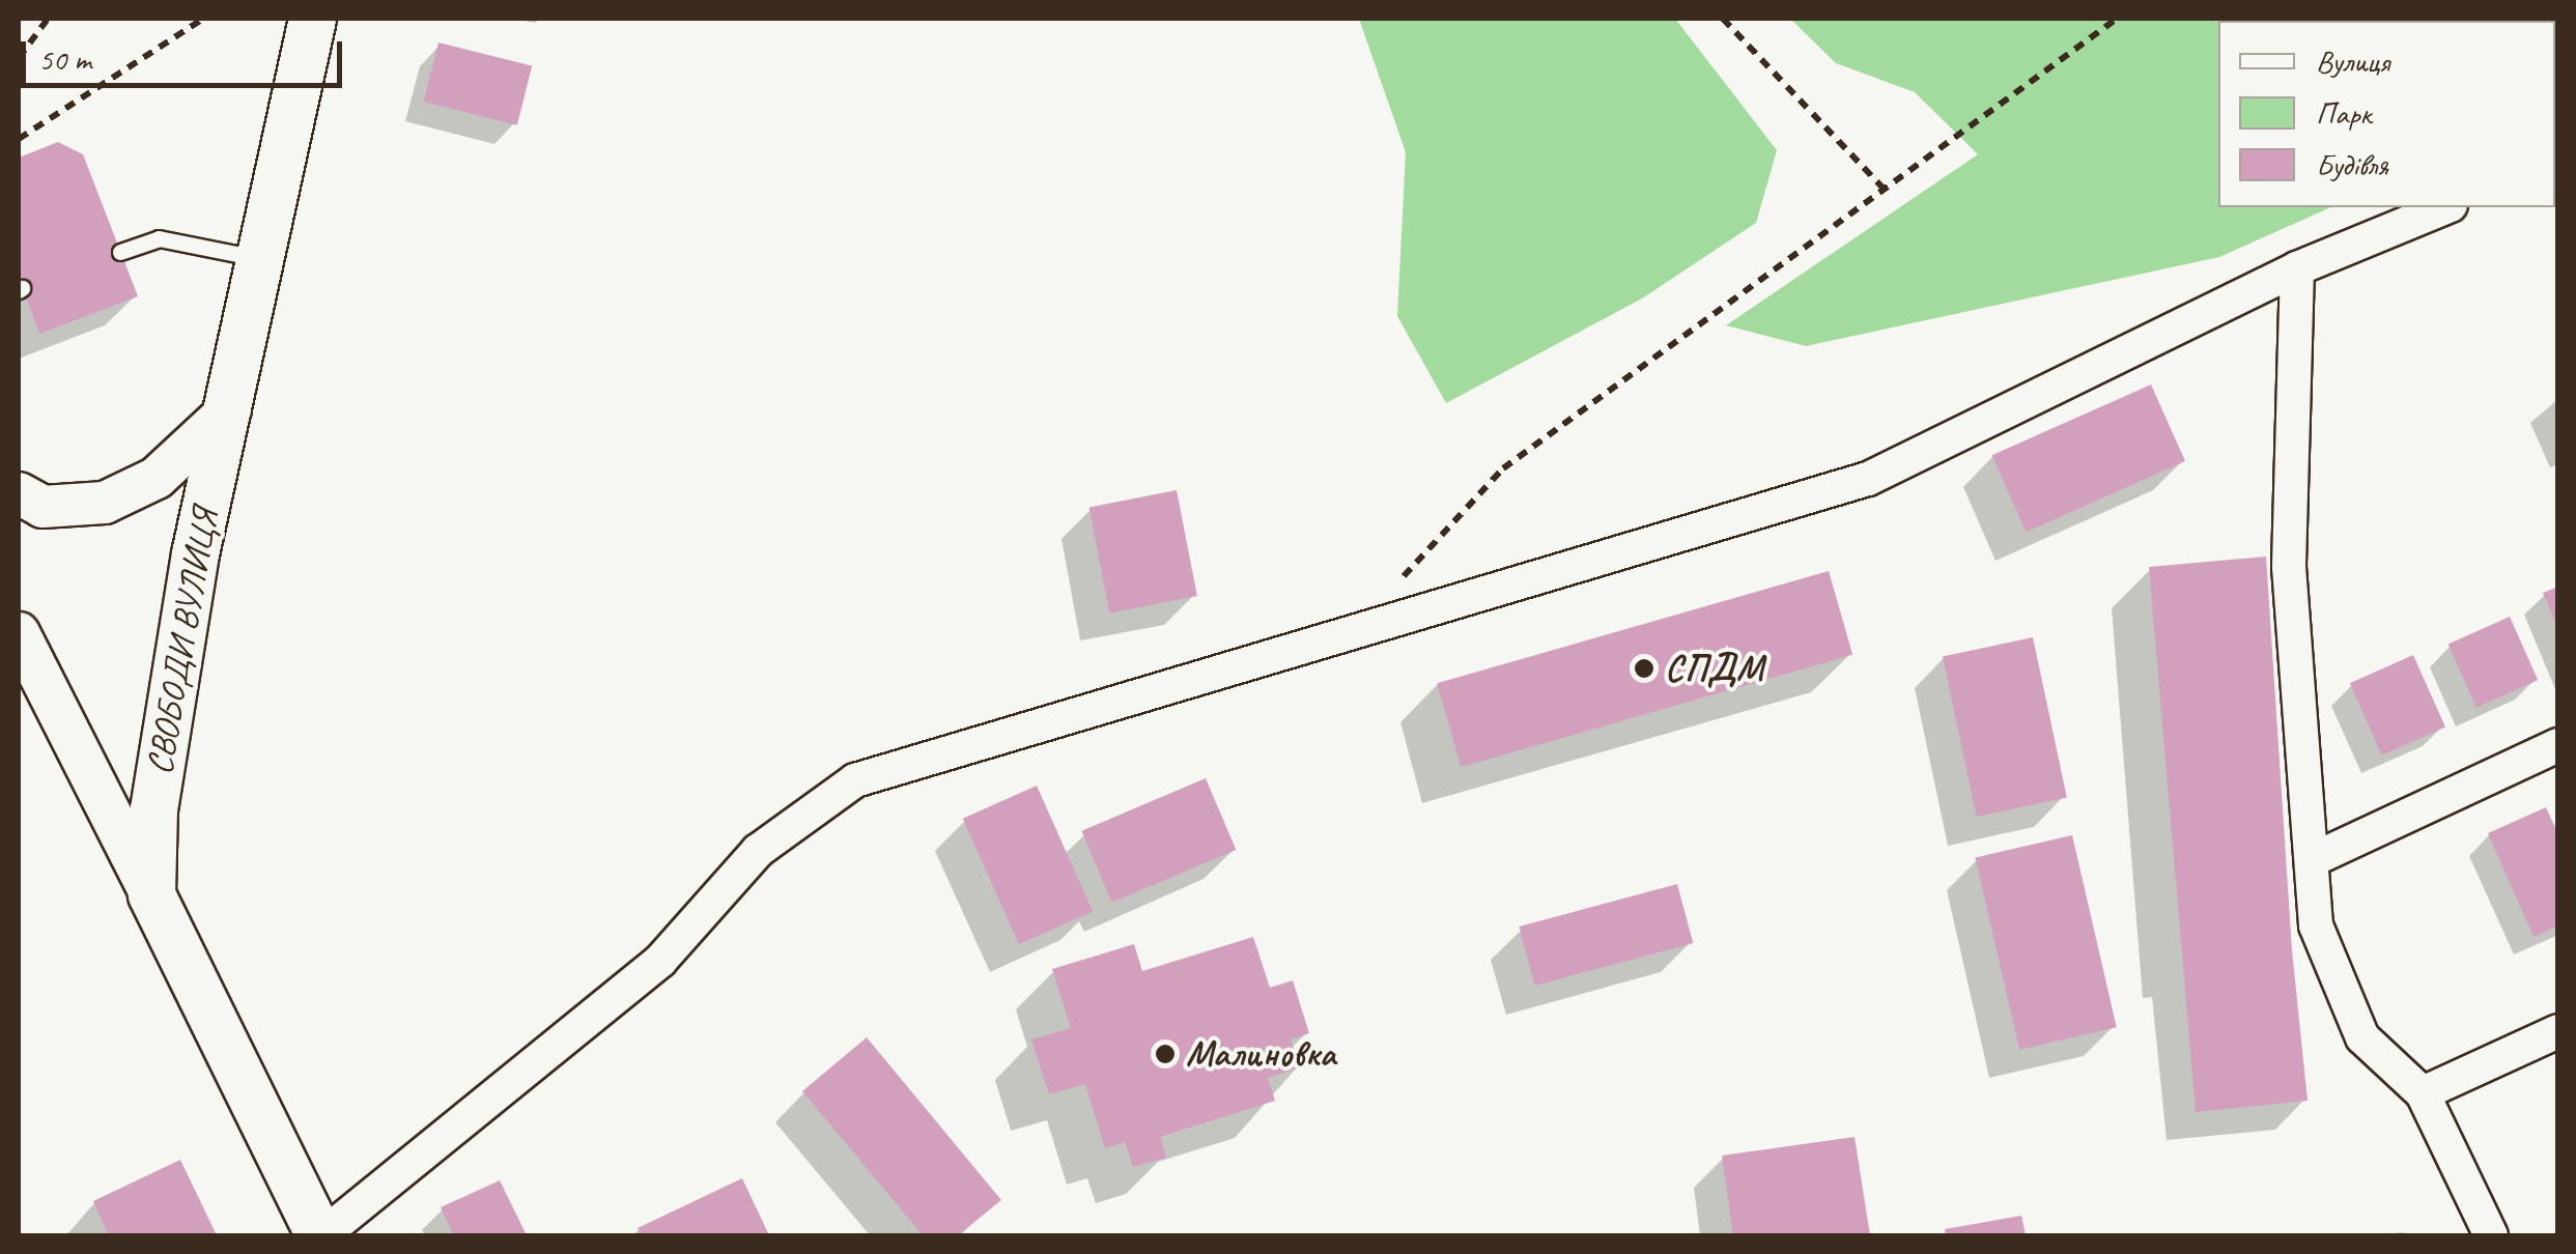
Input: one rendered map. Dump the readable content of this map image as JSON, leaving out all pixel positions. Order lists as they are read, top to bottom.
{
  "streets": {
    "main road": ["СВОБОДИ ВУЛИЦЯ"]
  },
  "places": ["СПДМ", "Малиновка"],
  "legend": ["Вулиця", "Парк", "Будівля"],
  "scale_bar": "50 m"
}
